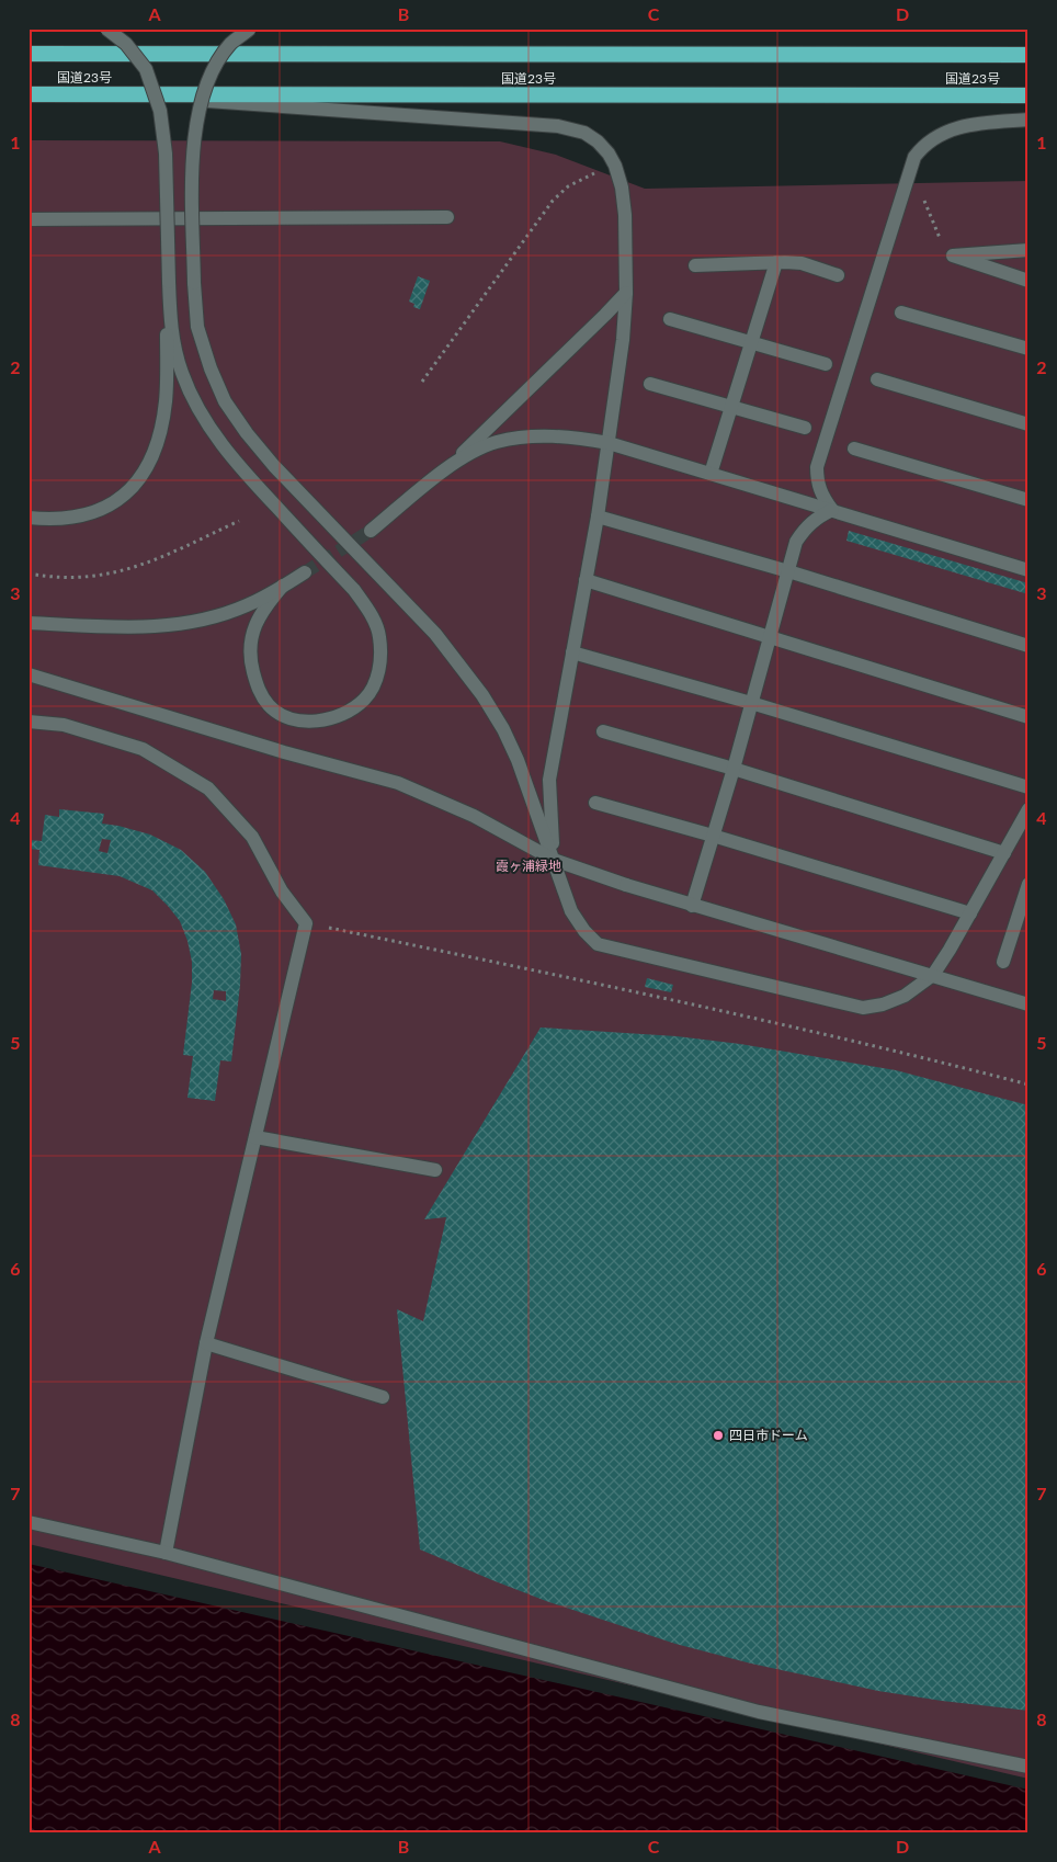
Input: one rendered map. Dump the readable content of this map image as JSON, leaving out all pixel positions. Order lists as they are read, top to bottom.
{
  "streets": {
    "highway": ["国道23号"]
  },
  "parks": ["霞ヶ浦緑地"],
  "places": ["四日市ドーム"],
  "grid": {
    "columns": [
      "A",
      "B",
      "C",
      "D"
    ],
    "rows": [
      "1",
      "2",
      "3",
      "4",
      "5",
      "6",
      "7",
      "8"
    ]
  }
}
